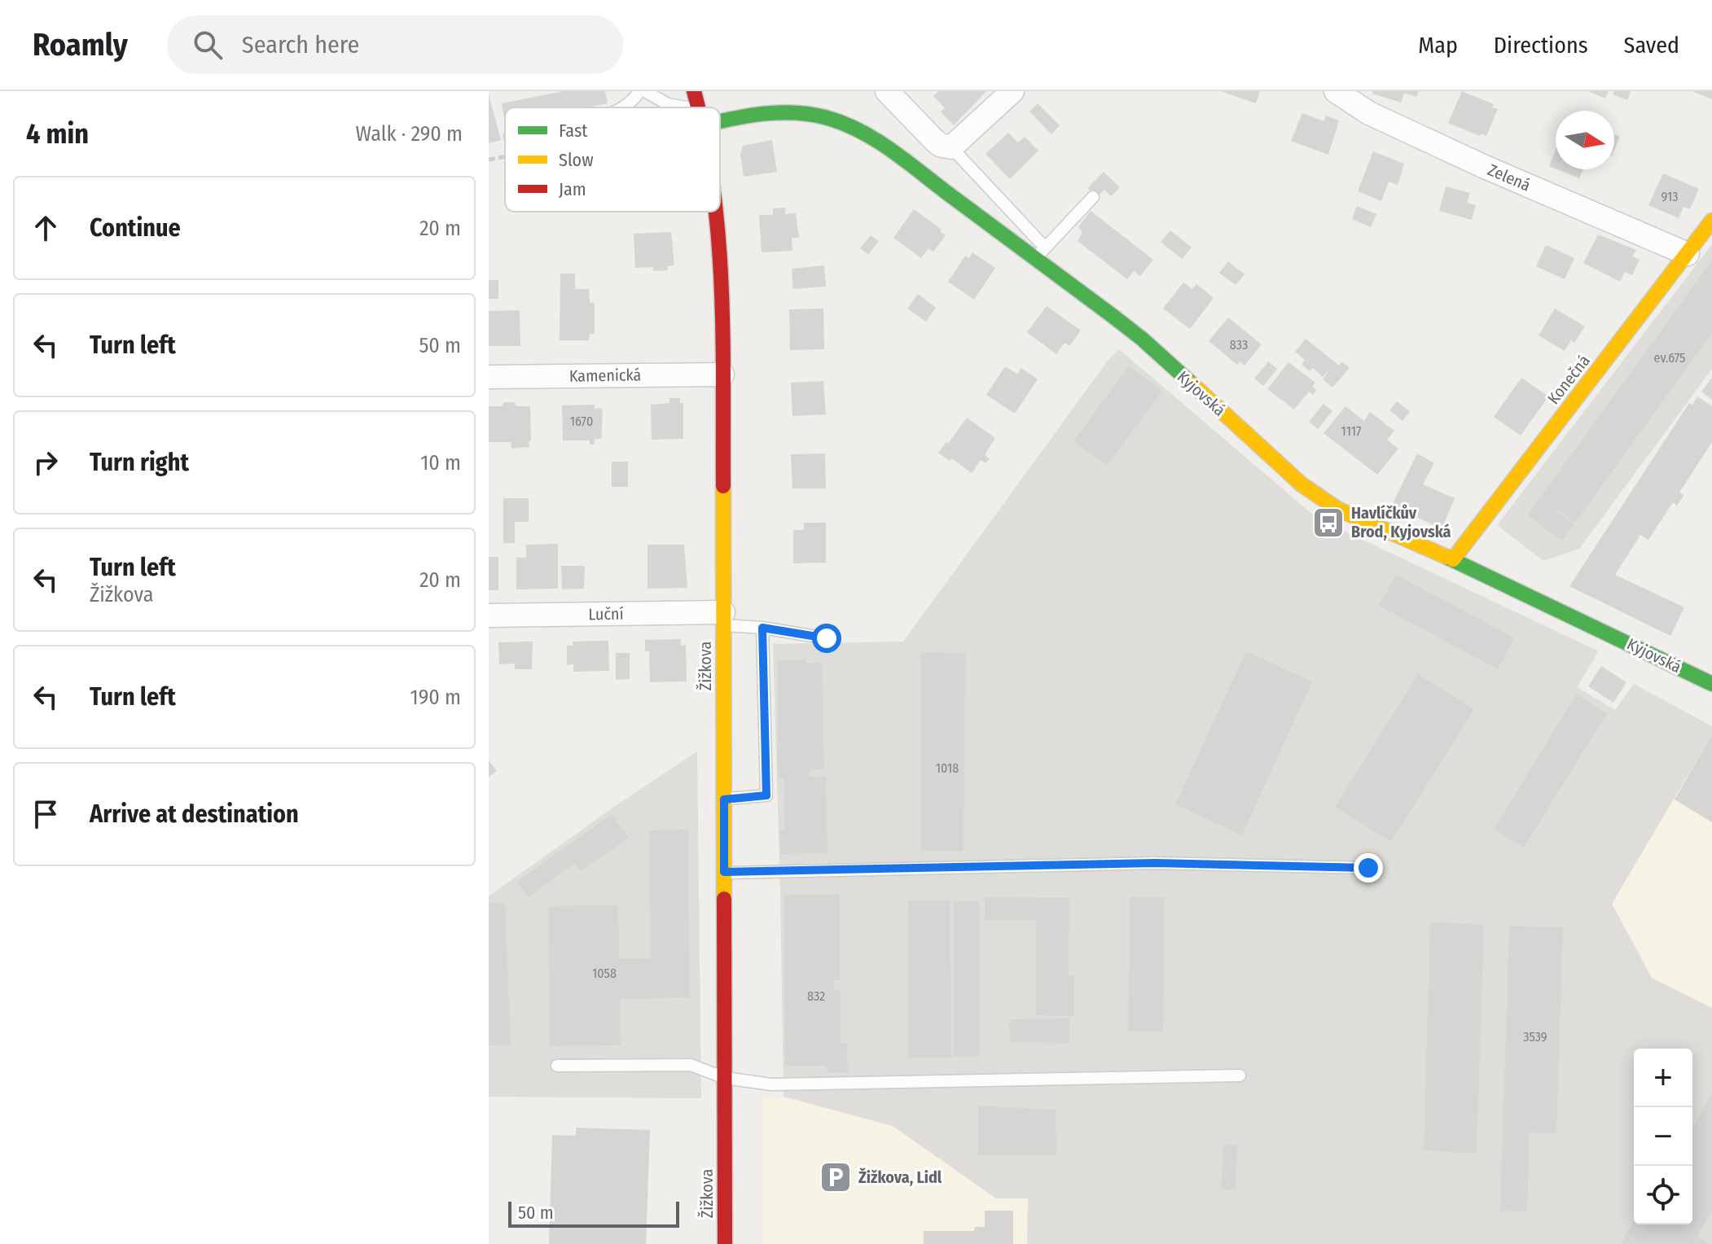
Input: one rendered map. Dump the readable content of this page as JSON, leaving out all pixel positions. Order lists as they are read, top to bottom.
{
  "streets": {
    "street": [
      "Zelená",
      "Kamenická",
      "Konečná",
      "Kyjovská",
      "Luční",
      "Žižkova"
    ]
  },
  "crossings": [
    ["Zelená", "Konečná"],
    ["Kamenická", "Žižkova"],
    ["Konečná", "Kyjovská"],
    ["Luční", "Žižkova"]
  ],
  "places": {
    "bus stop": ["Havlíčkův Brod, Kyjovská"],
    "parking": ["Žižkova, Lidl"]
  },
  "house_numbers": [
    "913",
    "833",
    "ev.675",
    "1670",
    "1117",
    "1018",
    "1058",
    "832",
    "3539"
  ],
  "legend": ["Fast", "Slow", "Jam"],
  "scale_bar": "50 m",
  "north": "right",
  "page": {
    "header": "Roamly",
    "search": "Search here",
    "nav": ["Map", "Directions", "Saved"],
    "heading": ["4 min", "Walk · 290 m"],
    "list": [
      ["Continue", "20 m"],
      ["Turn left", "50 m"],
      ["Turn right", "10 m"],
      ["Turn left", "Žižkova", "20 m"],
      ["Turn left", "190 m"],
      "Arrive at destination"
    ],
    "map_buttons": ["+", "−"],
    "scale": "50 m"
  }
}
